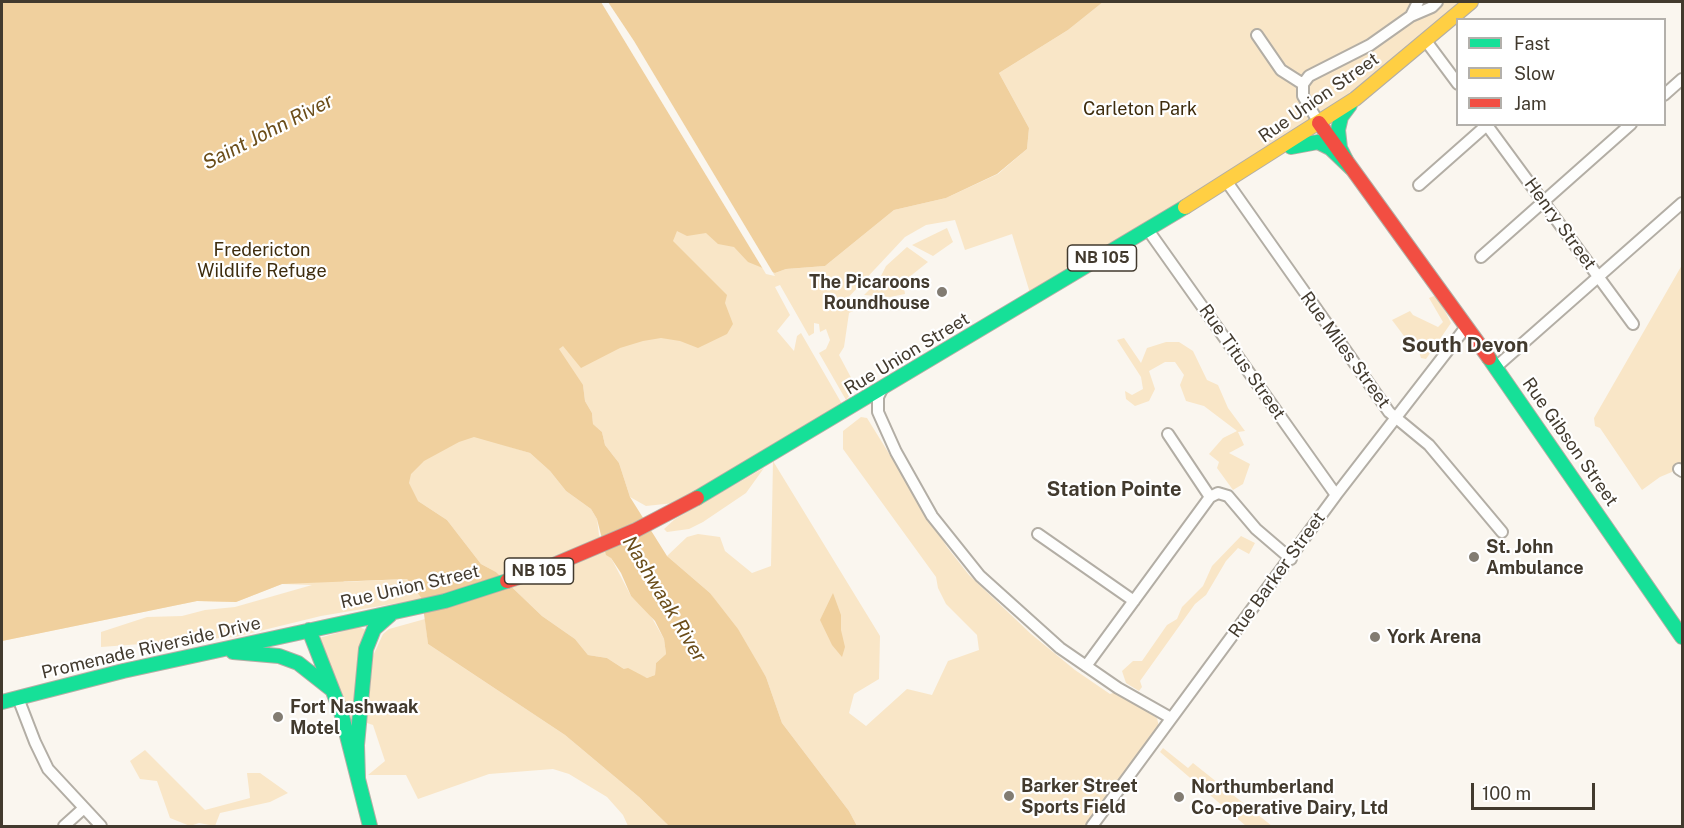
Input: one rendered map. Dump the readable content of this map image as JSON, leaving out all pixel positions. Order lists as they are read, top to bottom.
{
  "streets": {
    "main road": [
      "Rue Union Street",
      "NB 105",
      "Rue Gibson Street",
      "Promenade Riverside Drive"
    ],
    "street": [
      "Henry Street",
      "Rue Miles Street",
      "Rue Titus Street",
      "Rue Barker Street"
    ]
  },
  "crossings": [
    ["Rue Union Street", "Rue Miles Street"],
    ["Rue Union Street", "Rue Titus Street"],
    ["Rue Union Street", "Rue Gibson Street"],
    ["Rue Union Street", "Promenade Riverside Drive"],
    ["Rue Miles Street", "Rue Barker Street"],
    ["Rue Titus Street", "Rue Barker Street"],
    ["Rue Gibson Street", "Rue Barker Street"]
  ],
  "districts": ["South Devon", "Station Pointe"],
  "water": ["Saint John River", "Nashwaak River"],
  "parks": ["Carleton Park", "Fredericton Wildlife Refuge"],
  "places": [
    "The Picaroons Roundhouse",
    "St. John Ambulance",
    "York Arena",
    "Fort Nashwaak Motel",
    "Barker Street Sports Field",
    "Northumberland Co-operative Dairy, Ltd"
  ],
  "legend": ["Fast", "Slow", "Jam"],
  "scale_bar": "100 m"
}
